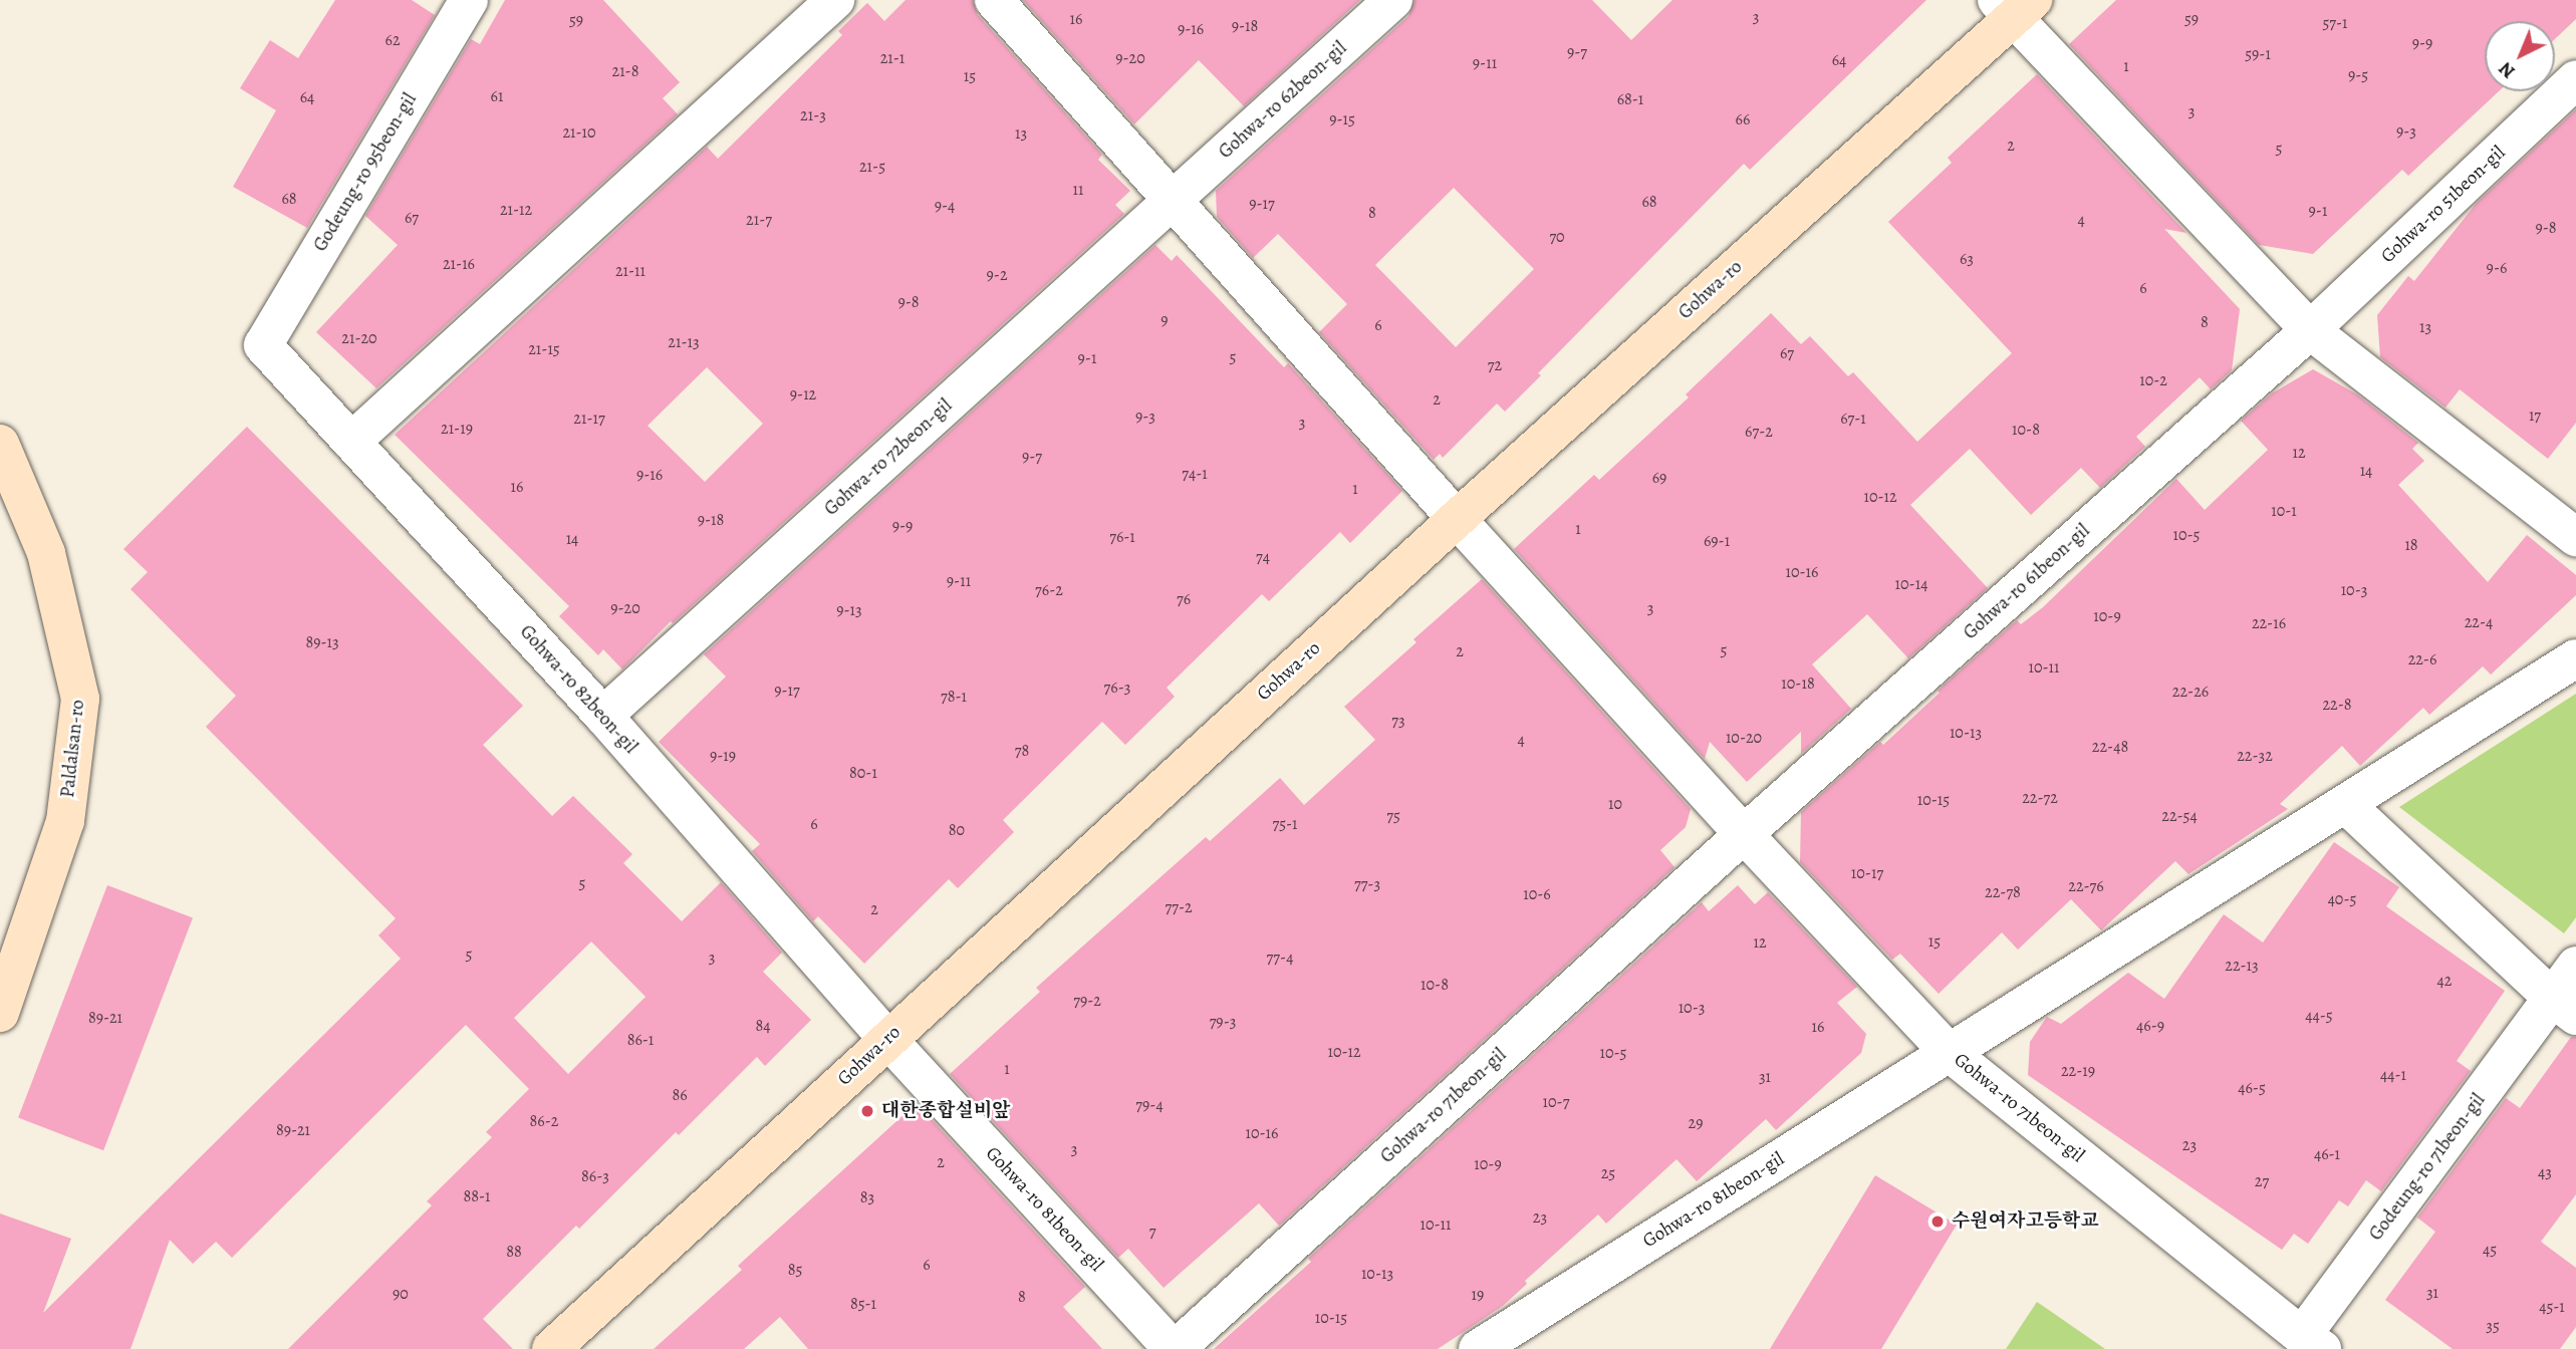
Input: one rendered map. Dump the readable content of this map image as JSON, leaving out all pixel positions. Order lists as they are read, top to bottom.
{
  "streets": {
    "street": [
      "Gohwa-ro 62beon-gil",
      "Godeung-ro 95beon-gil",
      "Gohwa-ro 51beon-gil",
      "Gohwa-ro",
      "Gohwa-ro 72beon-gil",
      "Gohwa-ro 61beon-gil",
      "Gohwa-ro 82beon-gil",
      "Paldalsan-ro",
      "Gohwa-ro 71beon-gil",
      "Godeung-ro 71beon-gil",
      "Gohwa-ro 81beon-gil"
    ]
  },
  "crossings": [
    ["Gohwa-ro 62beon-gil", "Gohwa-ro 72beon-gil"],
    ["Godeung-ro 95beon-gil", "Gohwa-ro 82beon-gil"],
    ["Gohwa-ro 51beon-gil", "Gohwa-ro 61beon-gil"],
    ["Gohwa-ro", "Gohwa-ro 82beon-gil"],
    ["Gohwa-ro", "Gohwa-ro 71beon-gil"],
    ["Gohwa-ro", "Gohwa-ro 81beon-gil"],
    ["Gohwa-ro 72beon-gil", "Gohwa-ro 82beon-gil"],
    ["Gohwa-ro 61beon-gil", "Gohwa-ro 71beon-gil"],
    ["Gohwa-ro 82beon-gil", "Gohwa-ro 81beon-gil"],
    ["Gohwa-ro 71beon-gil", "Godeung-ro 71beon-gil"],
    ["Gohwa-ro 71beon-gil", "Gohwa-ro 81beon-gil"]
  ],
  "places": ["대한종합설비앞", "수원여자고등학교"],
  "house_numbers": [
    "3",
    "16",
    "59",
    "59",
    "57-1",
    "9-18",
    "9-16",
    "62",
    "9-9",
    "9-7",
    "59-1",
    "21-1",
    "9-20",
    "64",
    "9-11",
    "1",
    "21-8",
    "9-5",
    "15",
    "61",
    "64",
    "68-1",
    "3",
    "21-3",
    "9-15",
    "66",
    "9-3",
    "21-10",
    "13",
    "2",
    "5",
    "21-5",
    "11",
    "68",
    "68",
    "9-17",
    "9-4",
    "21-12",
    "9-1",
    "8",
    "67",
    "21-7",
    "4",
    "9-8",
    "70",
    "63",
    "21-16",
    "9-6",
    "21-11",
    "9-2",
    "6",
    "9-8",
    "9",
    "8",
    "6",
    "13",
    "21-20",
    "21-13",
    "21-15",
    "67",
    "5",
    "9-1",
    "72",
    "10-2",
    "9-12",
    "2",
    "17",
    "9-3",
    "21-17",
    "67-1",
    "3",
    "21-19",
    "10-8",
    "67-2",
    "12",
    "9-7",
    "14",
    "74-1",
    "9-16",
    "69",
    "16",
    "1",
    "10-12",
    "10-1",
    "9-18",
    "9-9",
    "1",
    "10-5",
    "76-1",
    "14",
    "69-1",
    "18",
    "74",
    "10-16",
    "9-11",
    "10-14",
    "76-2",
    "10-3",
    "76",
    "9-20",
    "3",
    "9-13",
    "10-9",
    "22-4",
    "22-16",
    "89-13",
    "5",
    "2",
    "22-6",
    "10-11",
    "10-18",
    "76-3",
    "9-17",
    "22-26",
    "78-1",
    "22-8",
    "73",
    "10-13",
    "10-20",
    "4",
    "22-48",
    "78",
    "9-19",
    "22-32",
    "80-1",
    "22-72",
    "10-15",
    "10",
    "75",
    "22-54",
    "6",
    "75-1",
    "80",
    "10-17",
    "5",
    "77-3",
    "22-76",
    "22-78",
    "10-6",
    "40-5",
    "77-2",
    "2",
    "15",
    "12",
    "5",
    "3",
    "77-4",
    "22-13",
    "42",
    "10-8",
    "79-2",
    "10-3",
    "44-5",
    "89-21",
    "79-3",
    "84",
    "46-9",
    "16",
    "86-1",
    "10-12",
    "10-5",
    "1",
    "22-19",
    "44-1",
    "31",
    "46-5",
    "86",
    "10-7",
    "79-4",
    "86-2",
    "29",
    "89-21",
    "10-16",
    "23",
    "3",
    "46-1",
    "2",
    "10-9",
    "43",
    "25",
    "86-3",
    "27",
    "88-1",
    "83",
    "23",
    "10-11",
    "7",
    "45",
    "88",
    "6",
    "85",
    "10-13",
    "31",
    "90",
    "19",
    "8",
    "85-1",
    "45-1",
    "10-15",
    "35"
  ],
  "north": "bottom left"
}
